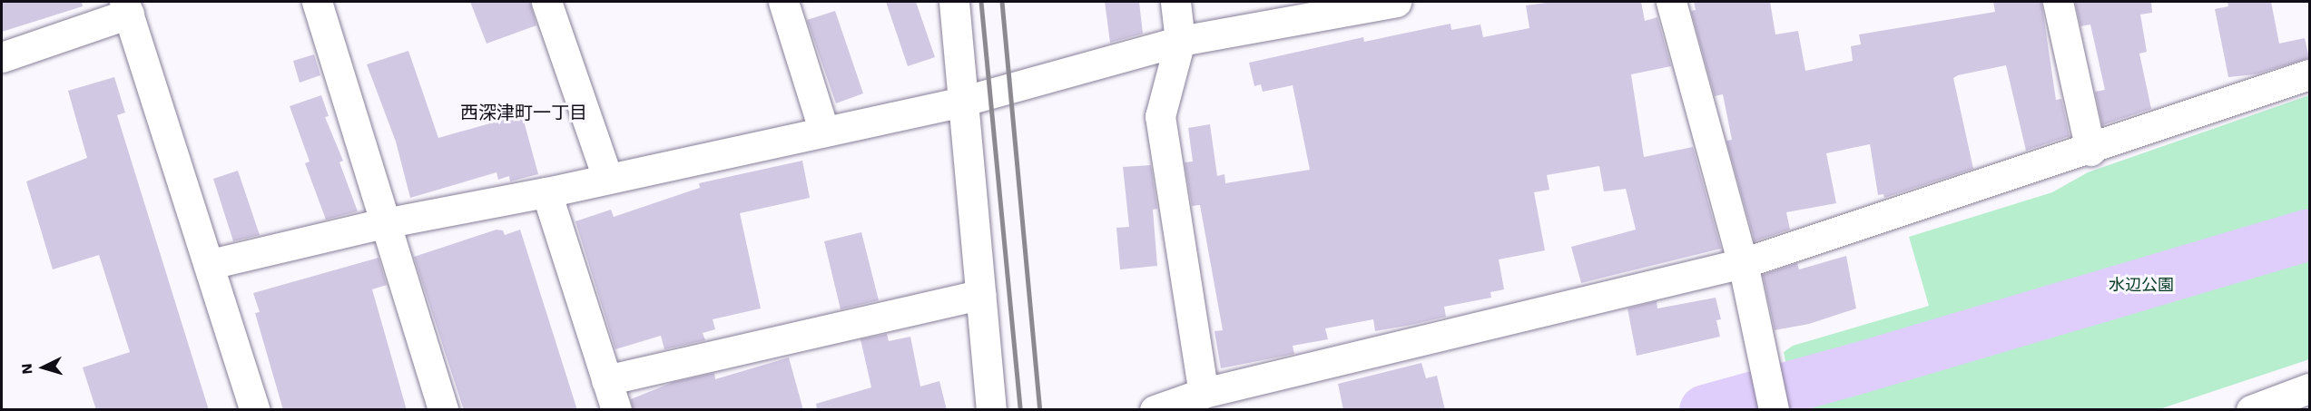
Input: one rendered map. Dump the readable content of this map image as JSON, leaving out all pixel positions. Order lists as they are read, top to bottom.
{
  "districts": ["西深津町一丁目"],
  "parks": ["水辺公園"],
  "north": "left"
}
